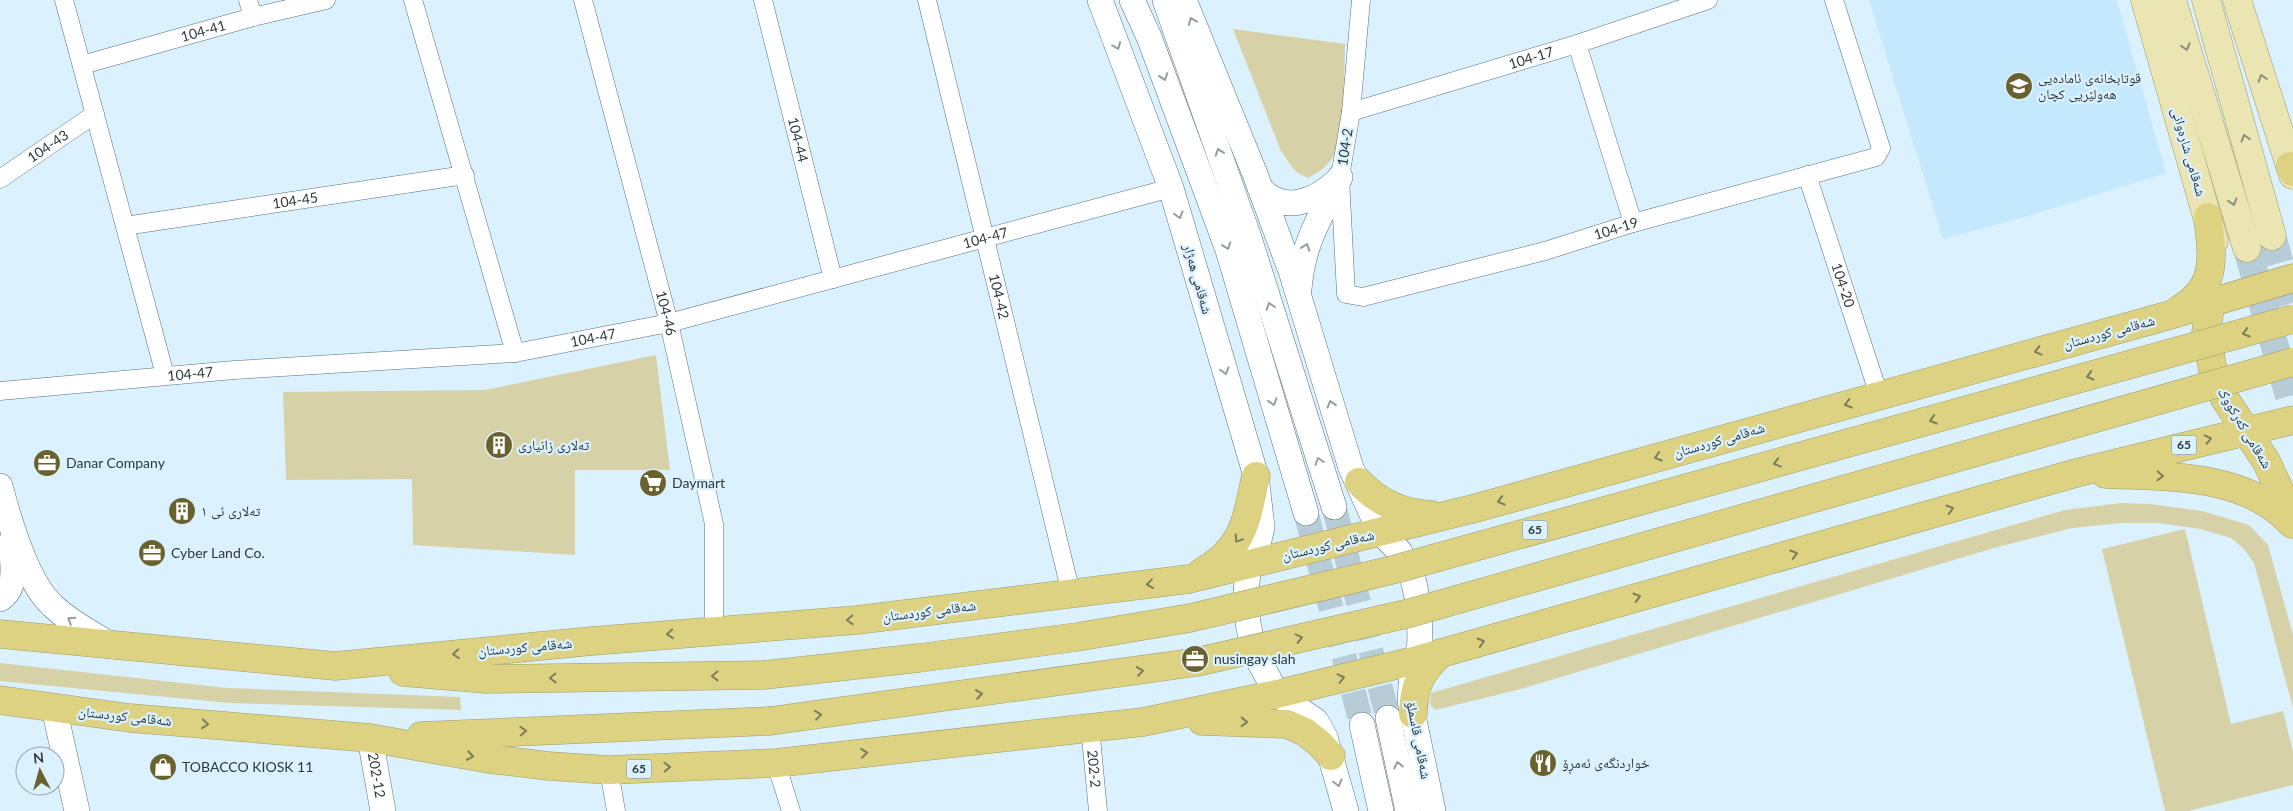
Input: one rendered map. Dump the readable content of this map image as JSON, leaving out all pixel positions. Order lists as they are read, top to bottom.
{
  "streets": {
    "highway": ["شەقامی کوردستان", "شەقامی کەرکووک", "65"],
    "main road": [
      "شەقامی شارەوانی",
      "شەقامی هەژار",
      "شەقامی قاسملۆ",
      "202-12"
    ],
    "street": [
      "104-41",
      "104-17",
      "104-44",
      "104-43",
      "104-2",
      "104-45",
      "104-19",
      "104-47",
      "104-20",
      "104-42",
      "104-46",
      "202-2"
    ]
  },
  "crossings": [
    ["104-17", "104-2"],
    ["104-44", "104-47"],
    ["104-2", "104-19"],
    ["شەقامی شارەوانی", "شەقامی کوردستان"],
    ["شەقامی شارەوانی", "شەقامی کەرکووک"],
    ["104-19", "104-20"],
    ["104-47", "شەقامی هەژار"],
    ["104-47", "104-42"],
    ["104-47", "104-46"],
    ["شەقامی هەژار", "شەقامی کوردستان"],
    ["104-20", "شەقامی کوردستان"],
    ["104-42", "شەقامی کوردستان"],
    ["104-46", "شەقامی کوردستان"],
    ["شەقامی کوردستان", "شەقامی کەرکووک"],
    ["شەقامی کوردستان", "202-2"],
    ["شەقامی کوردستان", "202-12"]
  ],
  "places": {
    "school or university": ["قوتابخانەی ئامادەیی هەولێریی کچان"],
    "building": ["تەلاری زانیاری", "تەلاری ئی ١"],
    "office": ["Danar Company", "Cyber Land Co.", "nusingay slah"],
    "supermarket": ["Daymart"],
    "restaurant": ["خواردنگەی ئەمڕۆ"],
    "shop": ["TOBACCO KIOSK 11"]
  },
  "north": "top"
}
